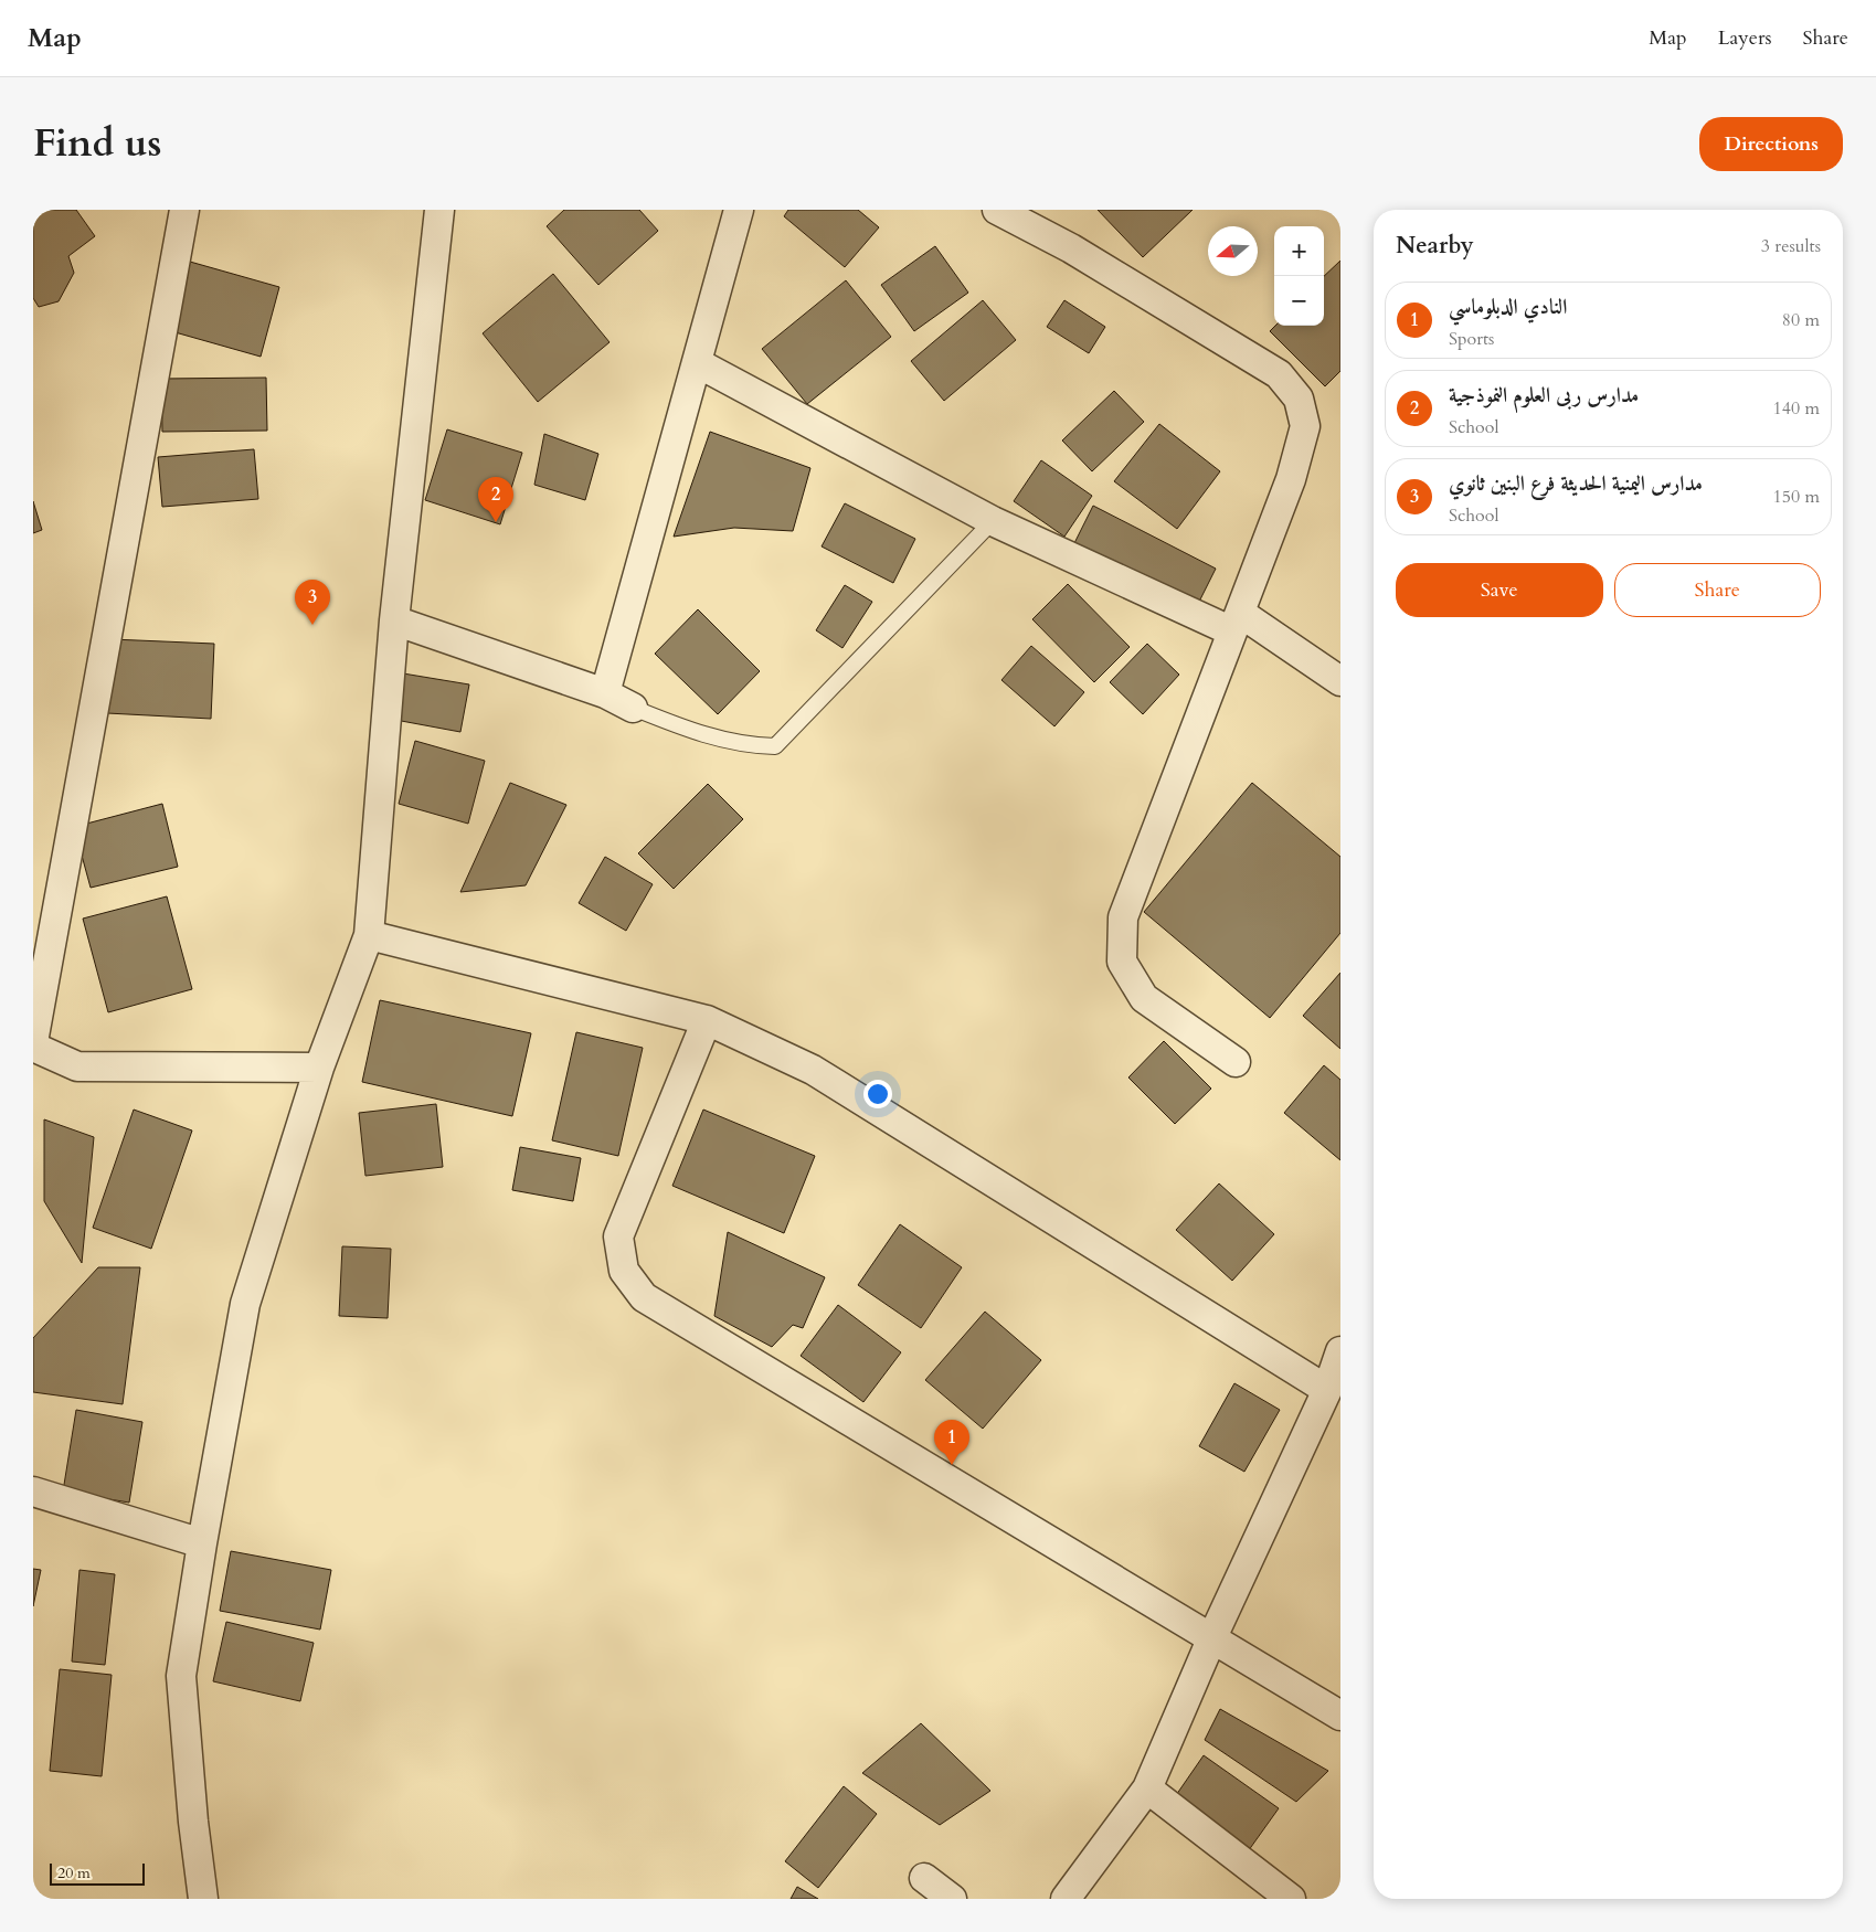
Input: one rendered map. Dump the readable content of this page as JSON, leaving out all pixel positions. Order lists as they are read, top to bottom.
{
  "scale_bar": "20 m",
  "north": "left",
  "page": {
    "header": "Map",
    "nav": ["Map", "Layers", "Share"],
    "title": "Find us",
    "buttons": [
      "Directions",
      ["Save", "Share"]
    ],
    "heading": ["Nearby", "3 results"],
    "map_buttons": ["+", "−"],
    "list": [
      {
        "mark": "1",
        "name": "النادي الدبلوماسي",
        "note": "Sports",
        "value": "80 m"
      },
      {
        "mark": "2",
        "name": "مدارس ربى العلوم النموذجية",
        "note": "School",
        "value": "140 m"
      },
      {
        "mark": "3",
        "name": "مدارس اليمنية الحديثة فرع البنين ثانوي",
        "note": "School",
        "value": "150 m"
      }
    ],
    "pins": ["2", "3", "1"],
    "scale": "20 m"
  }
}
